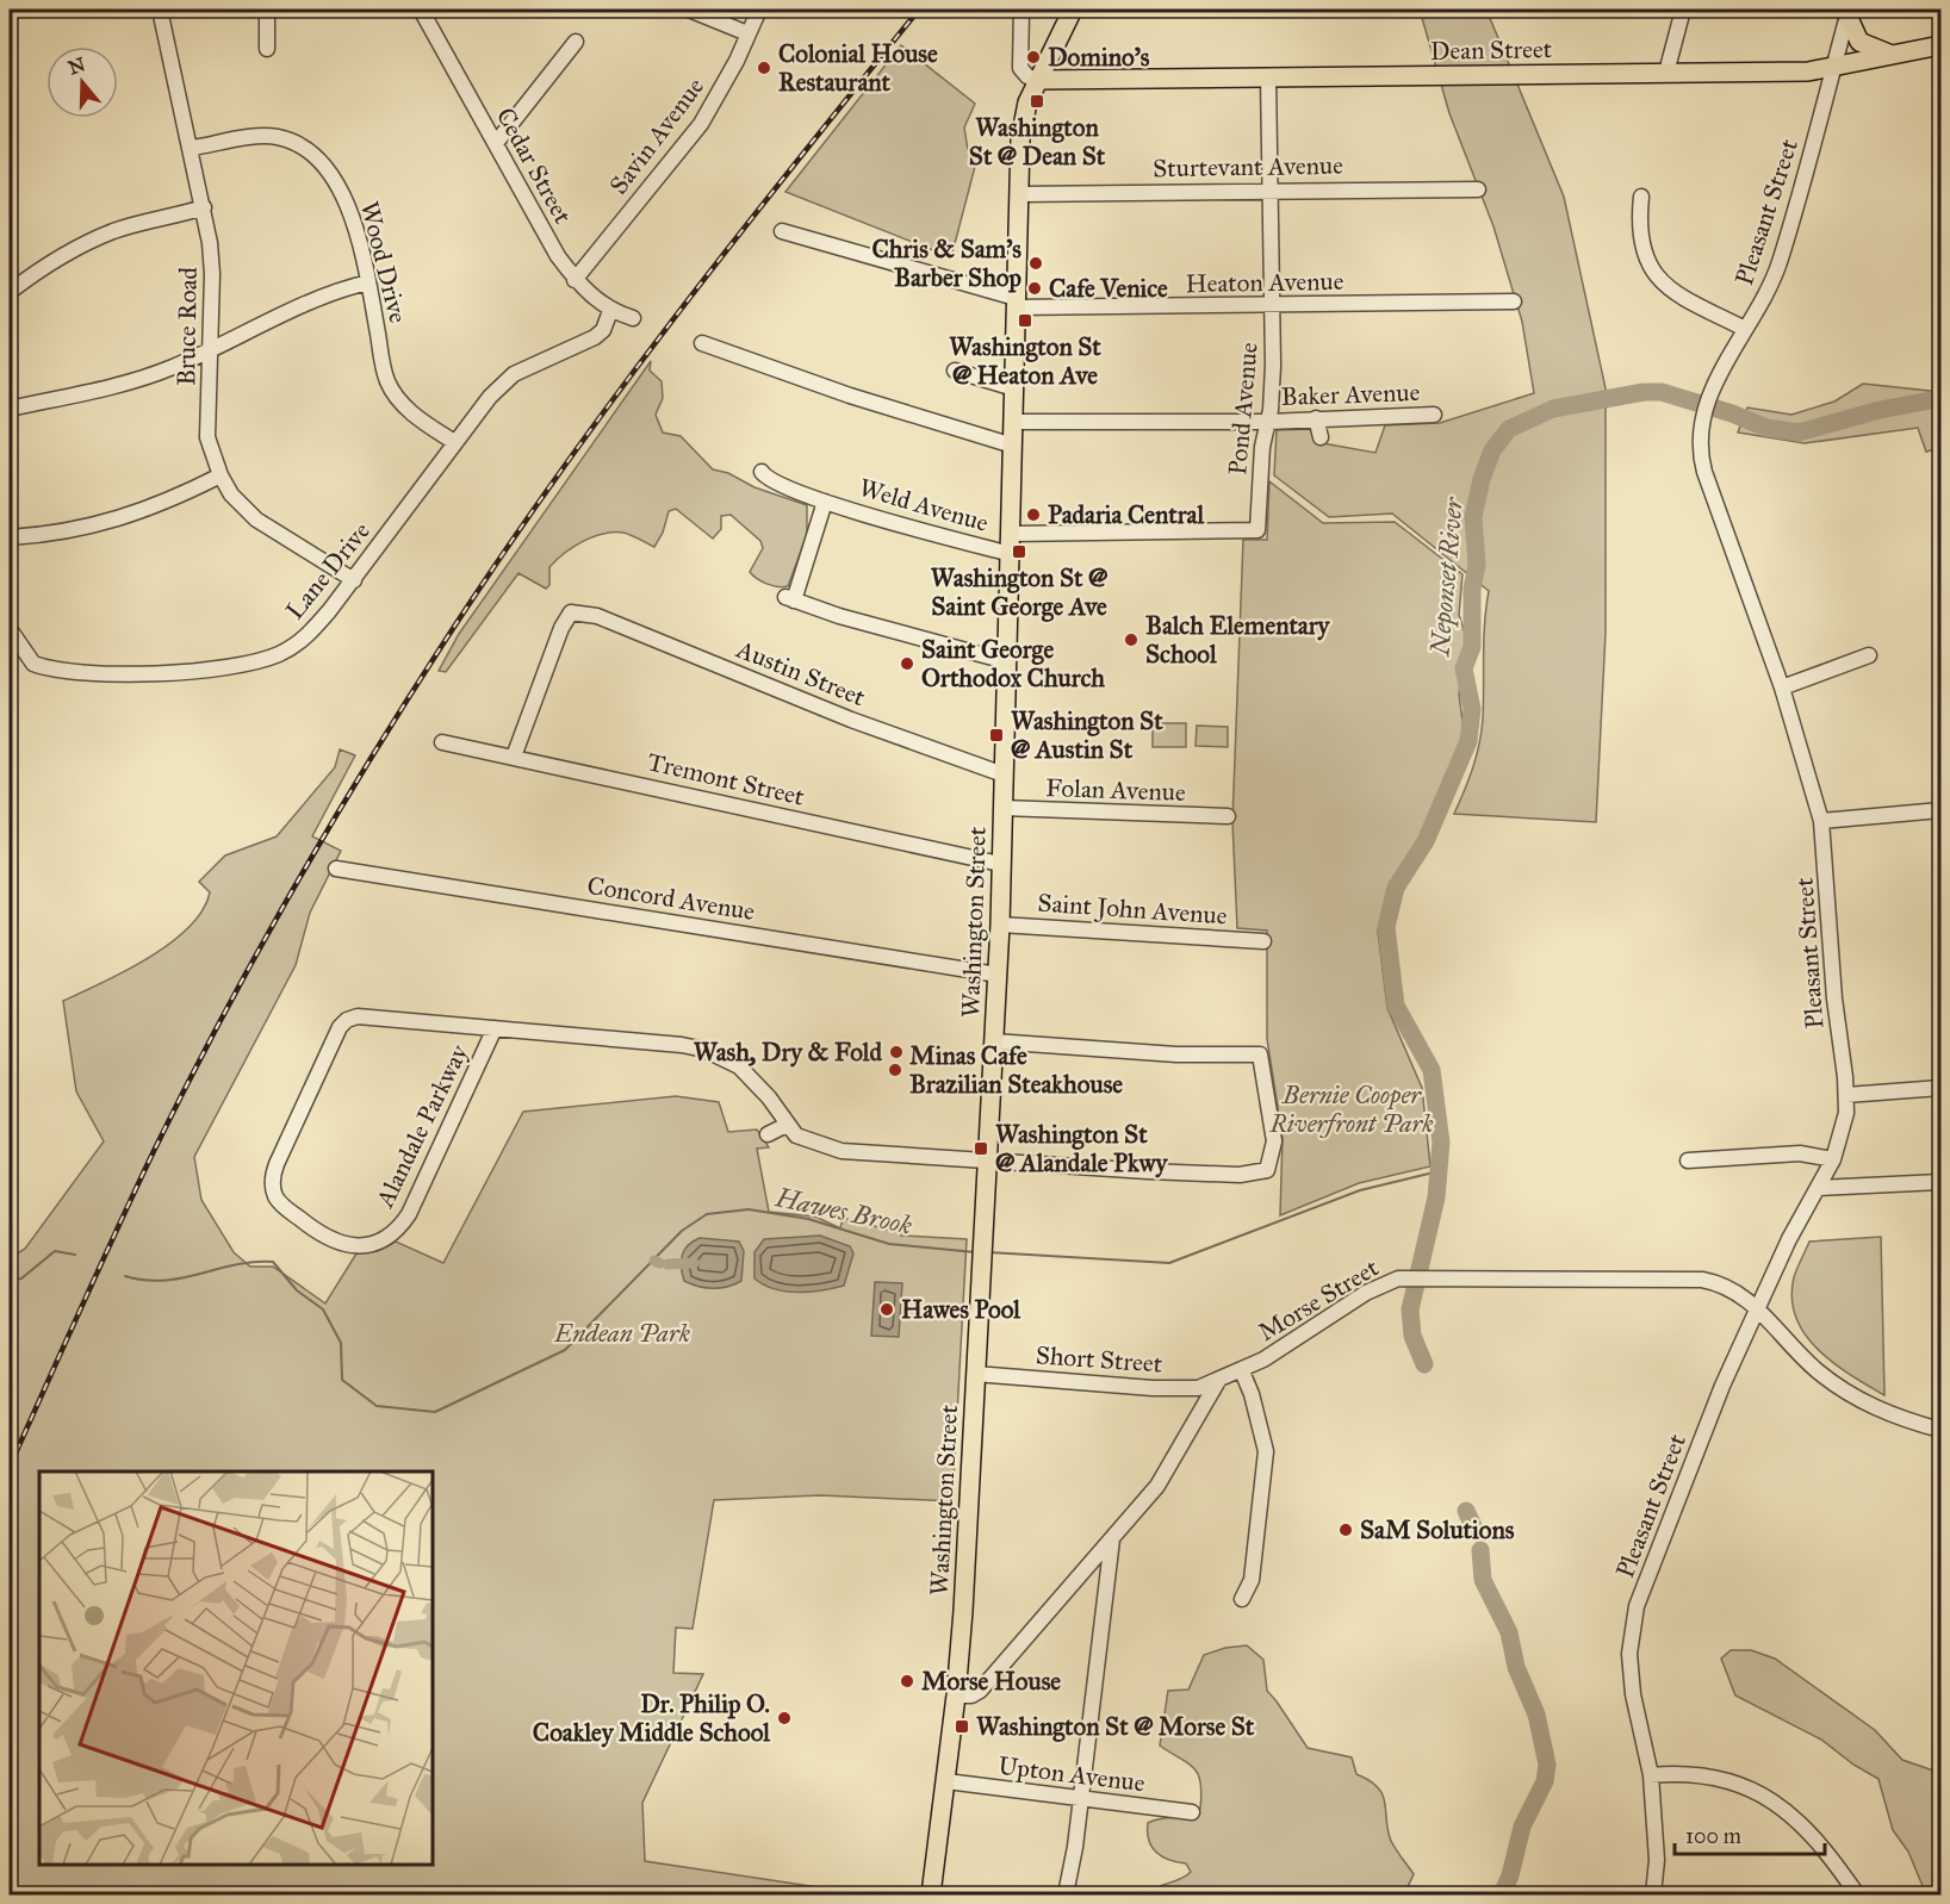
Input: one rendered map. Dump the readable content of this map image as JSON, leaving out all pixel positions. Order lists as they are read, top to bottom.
{
  "streets": {
    "main road": ["Dean Street", "Washington Street"],
    "street": [
      "Savin Avenue",
      "Cedar Street",
      "Sturtevant Avenue",
      "Pleasant Street",
      "Wood Drive",
      "Heaton Avenue",
      "Bruce Road",
      "Baker Avenue",
      "Pond Avenue",
      "Weld Avenue",
      "Lane Drive",
      "Austin Street",
      "Tremont Street",
      "Folan Avenue",
      "Concord Avenue",
      "Saint John Avenue",
      "Alandale Parkway",
      "Morse Street",
      "Short Street",
      "Upton Avenue"
    ]
  },
  "crossings": [
    ["Dean Street", "Pleasant Street"],
    ["Dean Street", "Pond Avenue"],
    ["Dean Street", "Washington Street"],
    ["Savin Avenue", "Cedar Street"],
    ["Cedar Street", "Lane Drive"],
    ["Sturtevant Avenue", "Pond Avenue"],
    ["Sturtevant Avenue", "Washington Street"],
    ["Pleasant Street", "Morse Street"],
    ["Wood Drive", "Bruce Road"],
    ["Wood Drive", "Lane Drive"],
    ["Heaton Avenue", "Pond Avenue"],
    ["Heaton Avenue", "Washington Street"],
    ["Bruce Road", "Lane Drive"],
    ["Baker Avenue", "Pond Avenue"],
    ["Baker Avenue", "Washington Street"],
    ["Pond Avenue", "Washington Street"],
    ["Weld Avenue", "Washington Street"],
    ["Austin Street", "Tremont Street"],
    ["Austin Street", "Washington Street"],
    ["Tremont Street", "Washington Street"],
    ["Folan Avenue", "Washington Street"],
    ["Concord Avenue", "Washington Street"],
    ["Saint John Avenue", "Washington Street"],
    ["Washington Street", "Alandale Parkway"],
    ["Washington Street", "Short Street"],
    ["Washington Street", "Upton Avenue"],
    ["Morse Street", "Short Street"]
  ],
  "water": ["Neponset River", "Hawes Brook"],
  "parks": ["Bernie Cooper Riverfront Park", "Endean Park"],
  "places": {
    "other": [
      "Domino's",
      "Colonial House Restaurant",
      "Chris & Sam's Barber Shop",
      "Cafe Venice",
      "Padaria Central",
      "Balch Elementary School",
      "Saint George Orthodox Church",
      "Wash, Dry & Fold",
      "Minas Cafe Brazilian Steakhouse",
      "Hawes Pool",
      "SaM Solutions",
      "Morse House",
      "Dr. Philip O. Coakley Middle School"
    ],
    "transit": [
      "Washington St @ Dean St",
      "Washington St @ Heaton Ave",
      "Washington St @ Saint George Ave",
      "Washington St @ Austin St",
      "Washington St @ Alandale Pkwy",
      "Washington St @ Morse St"
    ]
  },
  "scale_bar": "100 m",
  "north": "top"
}
